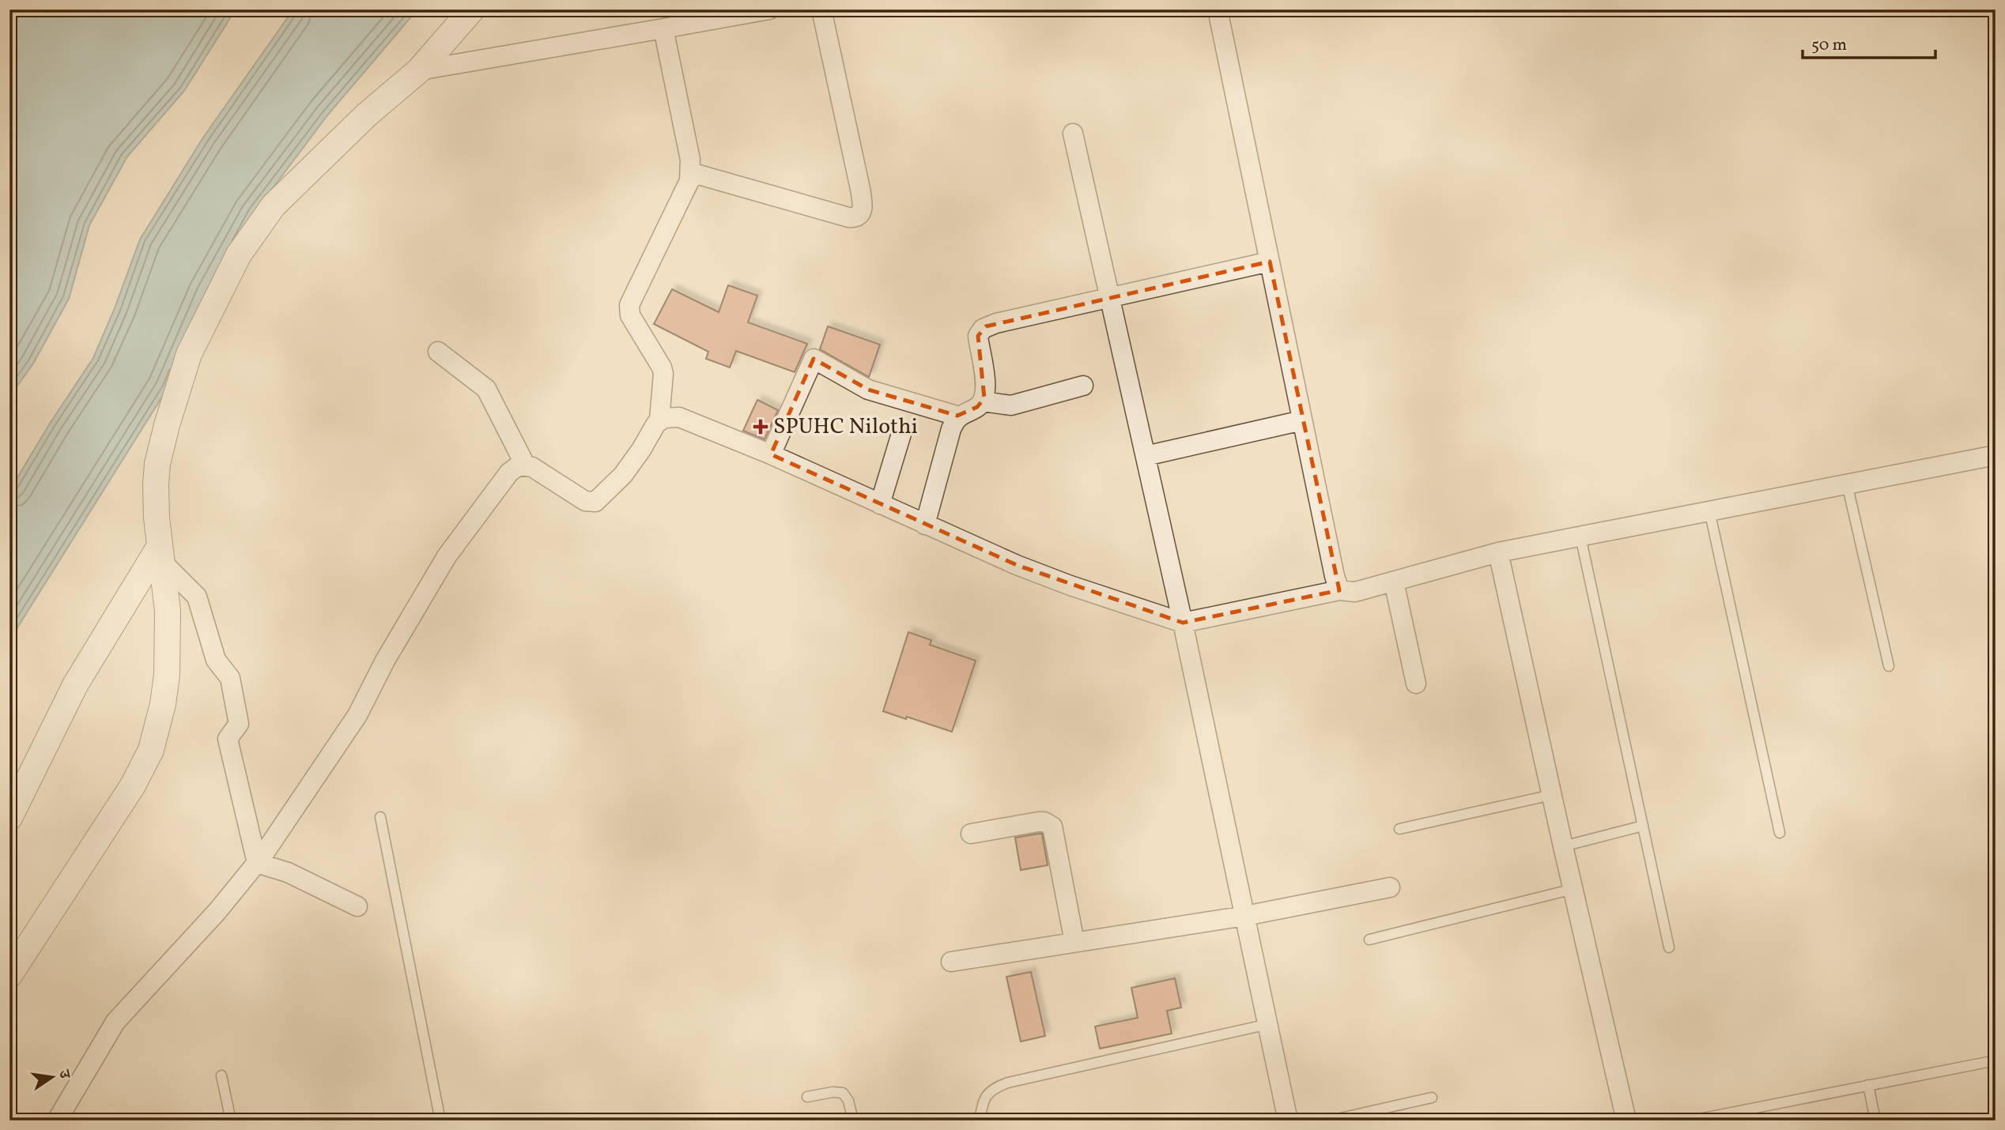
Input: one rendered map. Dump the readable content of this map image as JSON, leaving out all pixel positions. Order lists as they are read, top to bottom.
{
  "places": {
    "health": ["SPUHC Nilothi"]
  },
  "scale_bar": "50 m",
  "north": "right"
}
